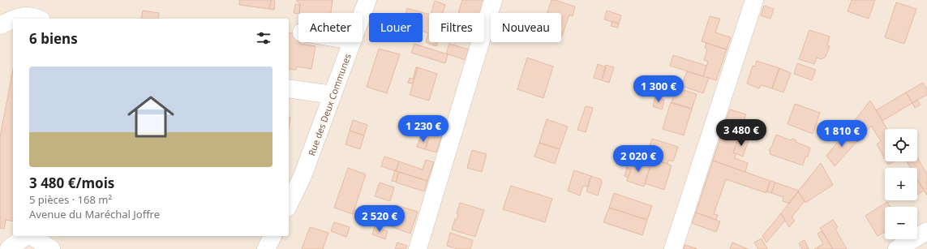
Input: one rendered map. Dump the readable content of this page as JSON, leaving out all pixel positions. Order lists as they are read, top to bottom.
{
  "streets": {
    "street": ["Rue des Deux Communes"]
  },
  "page": {
    "chip": [
      "Acheter",
      "Louer",
      "Filtres",
      "Nouveau"
    ],
    "heading": "6 biens",
    "list": [
      {
        "name": "3 480 €/mois",
        "note": "5 pièces · 168 m² · Avenue du Maréchal Joffre"
      }
    ],
    "price": [
      "1 300 €",
      "1 230 €",
      "3 480 €",
      "1 810 €",
      "2 020 €",
      "2 520 €"
    ],
    "map_buttons": ["+", "−"]
  }
}
